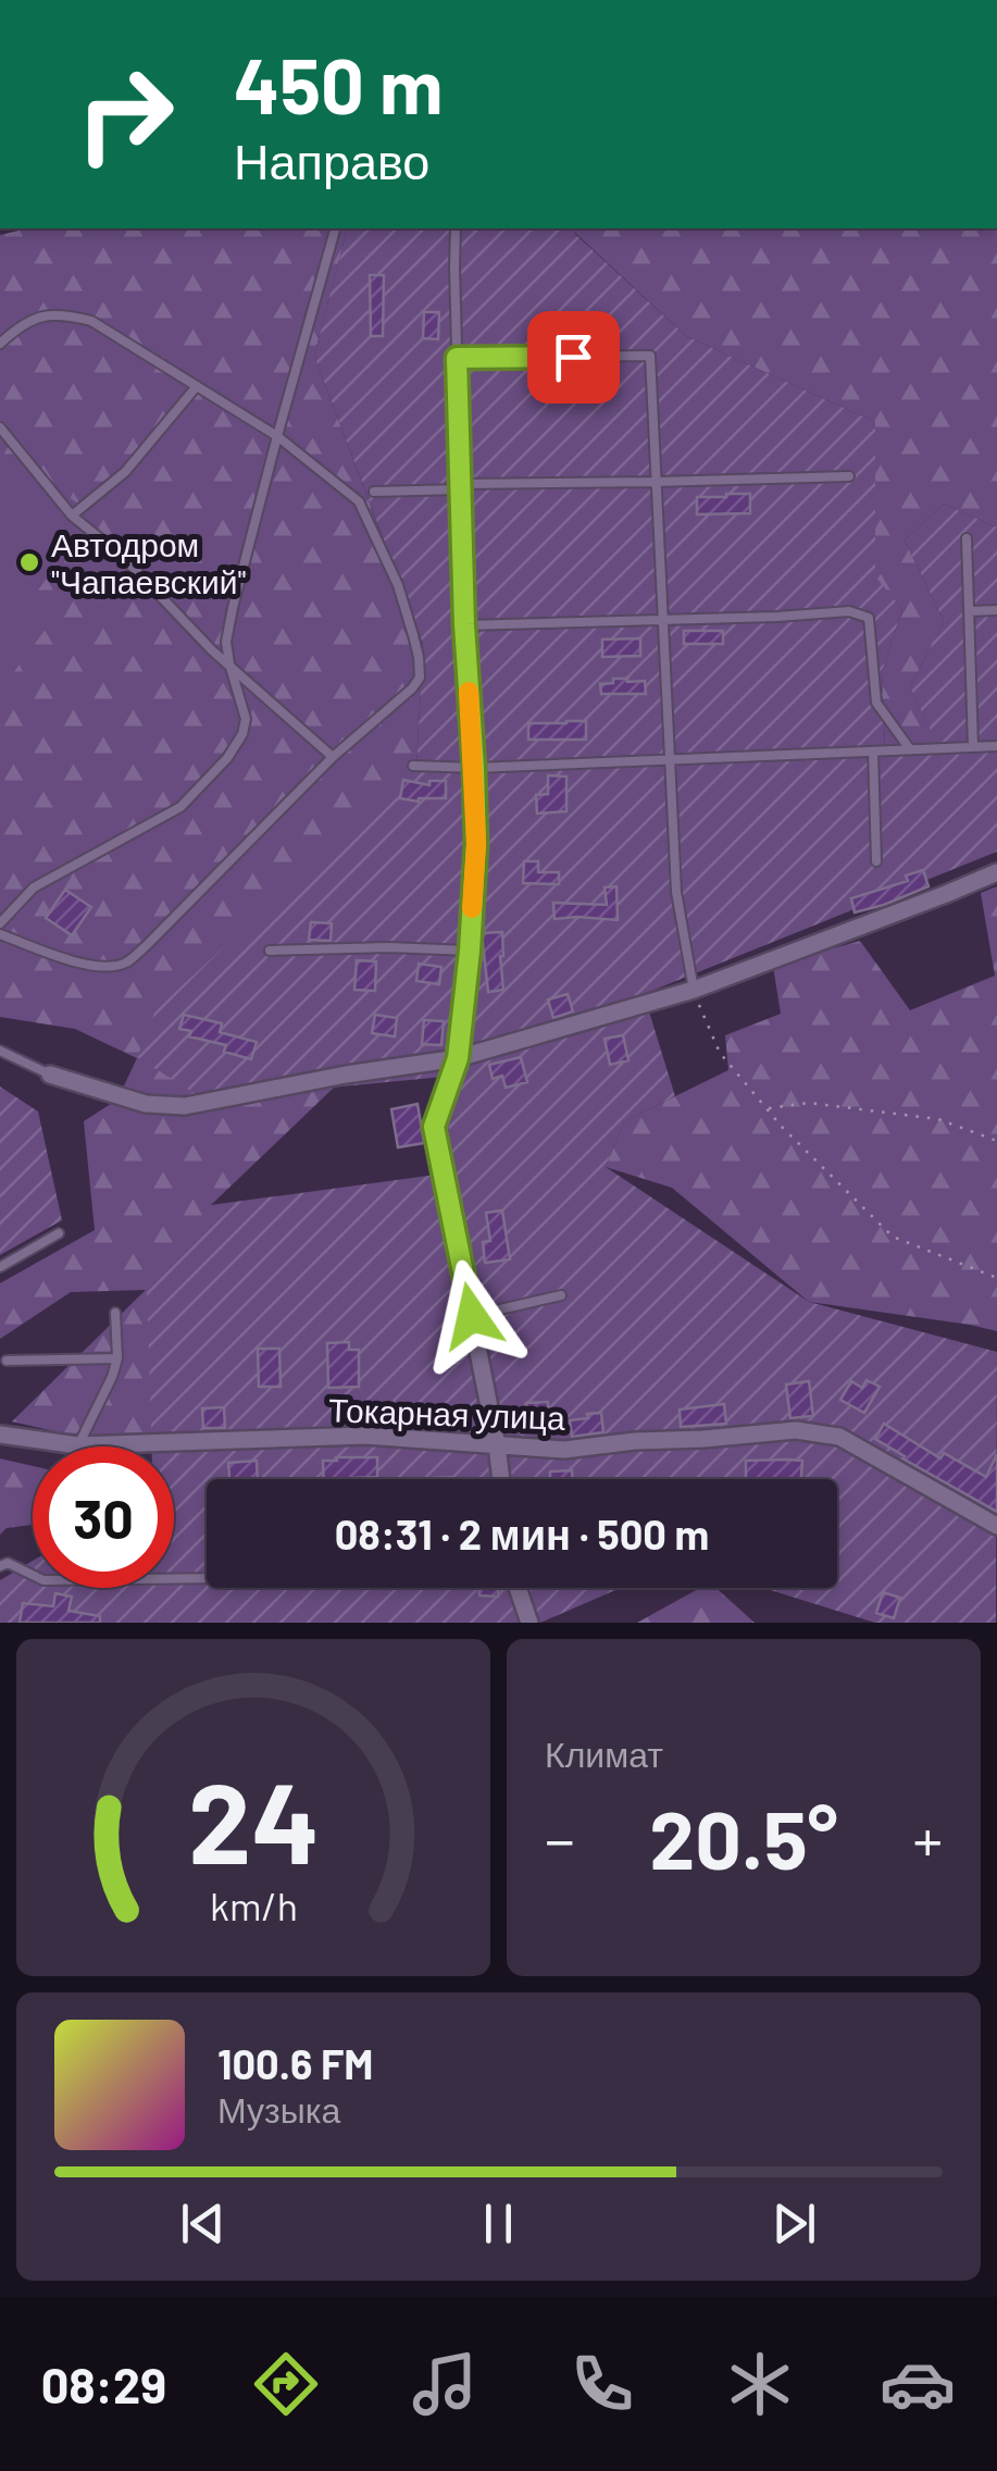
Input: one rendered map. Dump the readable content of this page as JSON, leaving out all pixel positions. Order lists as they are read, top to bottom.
{
  "streets": {
    "street": ["Токарная улица"]
  },
  "places": ["Автодром \"Чапаевский\""],
  "page": {
    "turn": ["450 m", "Направо"],
    "limit": "30",
    "trip": "08:31 · 2 мин · 500 m",
    "tile": "Климат",
    "heat": ["−", "20.5°", "+"],
    "song": ["100.6 FM", "Музыка"],
    "tabs": "08:29",
    "gauge": ["24", "km/h"]
  }
}
